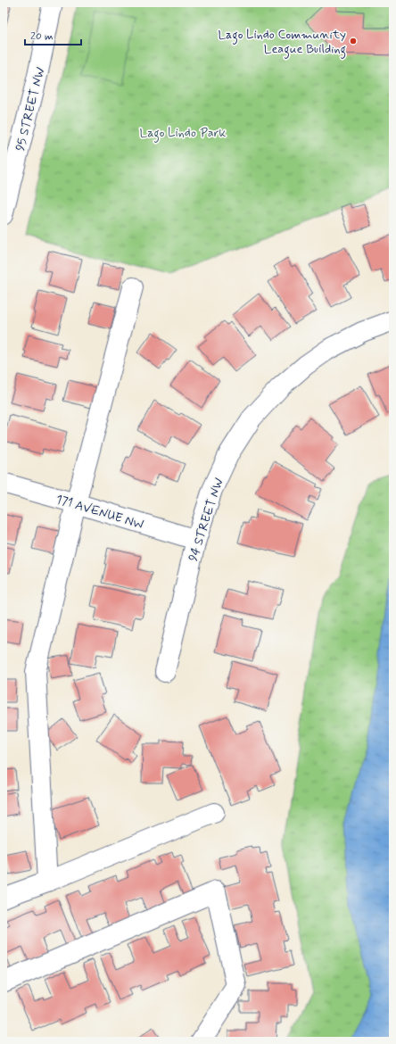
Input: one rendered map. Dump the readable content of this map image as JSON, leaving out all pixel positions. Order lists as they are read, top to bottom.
{
  "streets": {
    "street": ["95 STREET NW", "171 AVENUE NW", "94 STREET NW"]
  },
  "crossings": [
    ["171 AVENUE NW", "94 STREET NW"]
  ],
  "parks": ["Lago Lindo Park"],
  "places": ["Lago Lindo Community League Building"],
  "scale_bar": "20 m"
}
